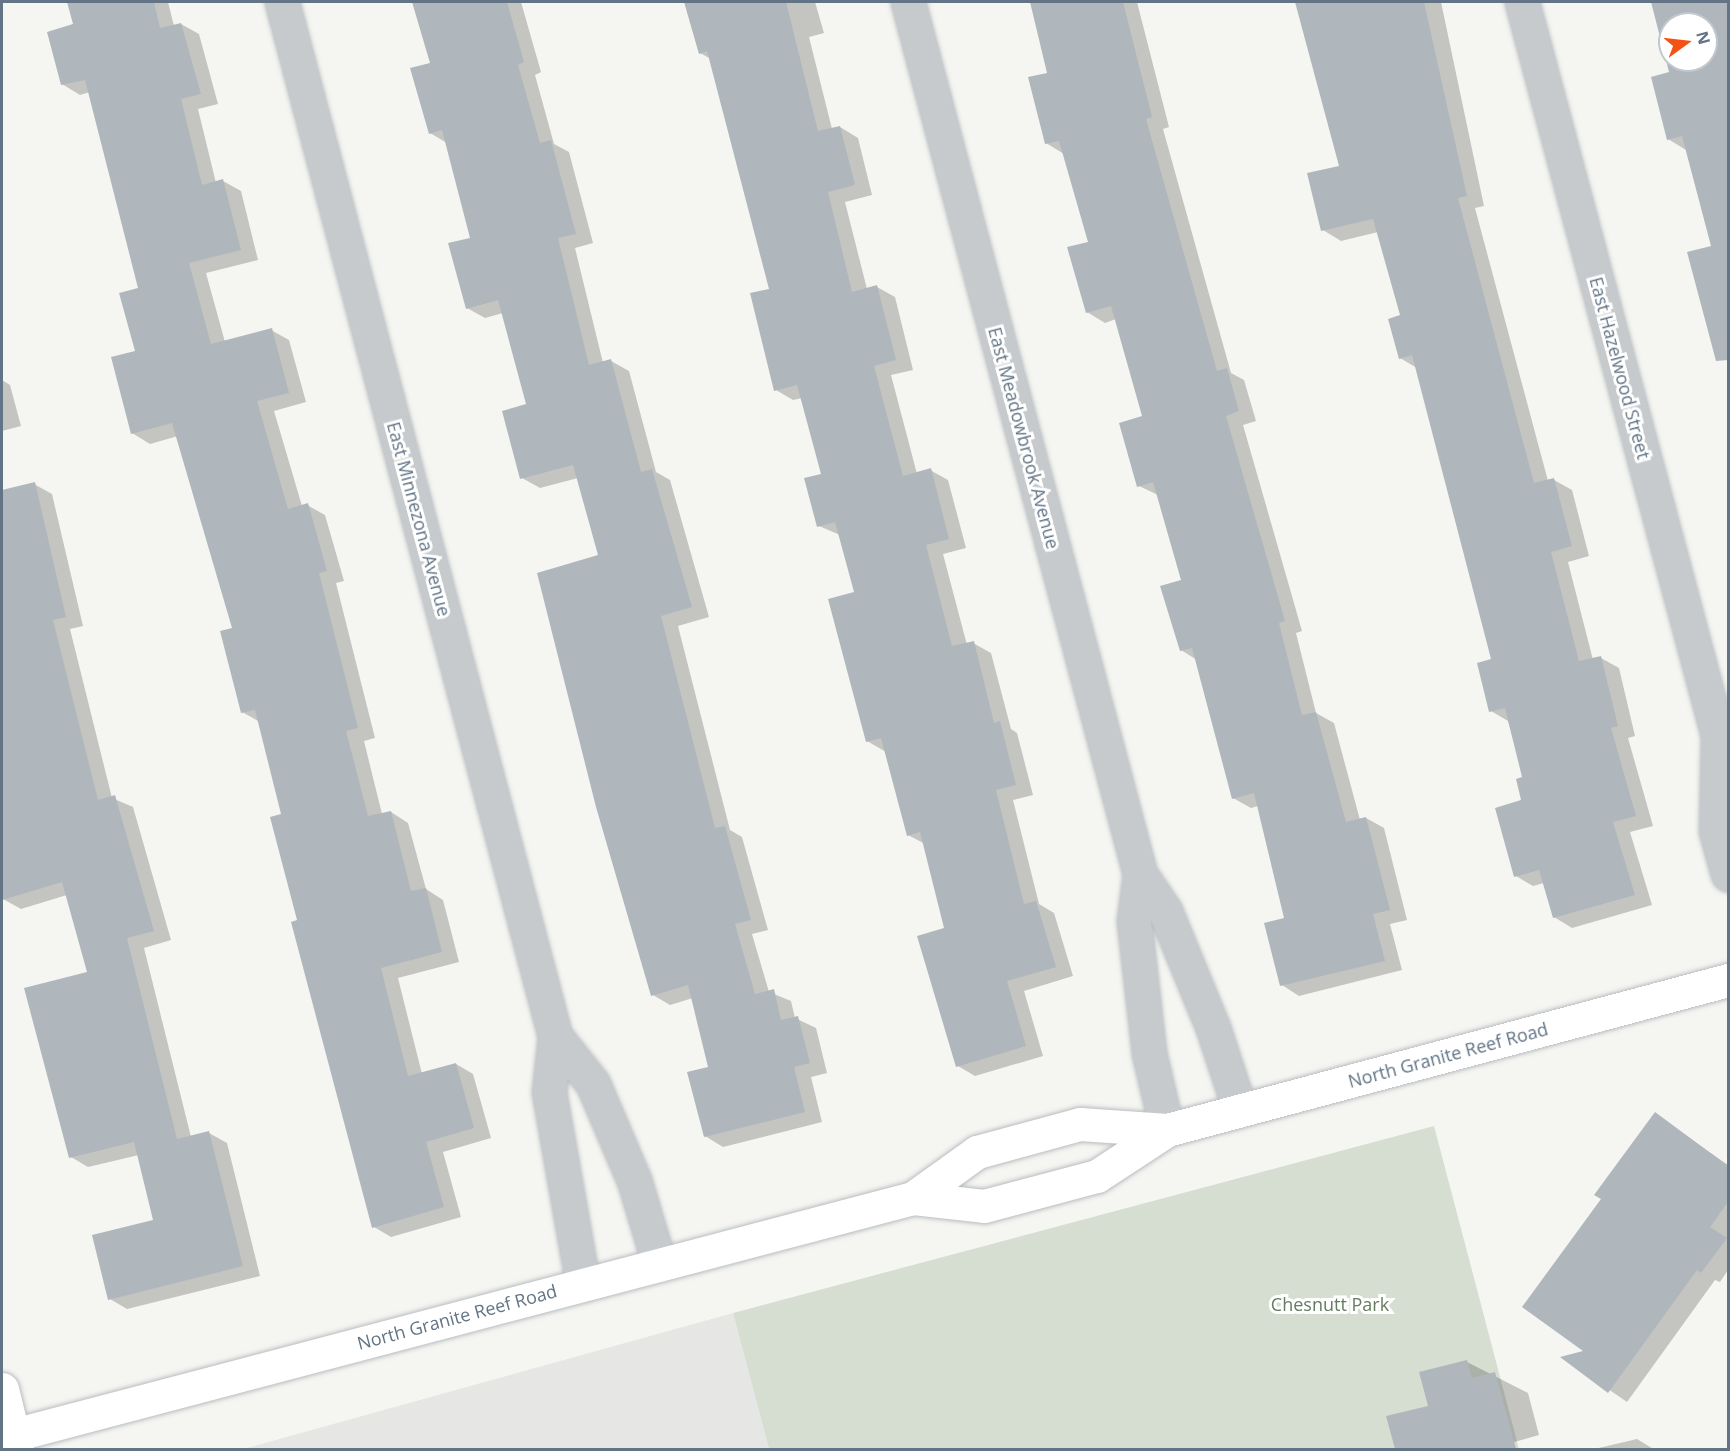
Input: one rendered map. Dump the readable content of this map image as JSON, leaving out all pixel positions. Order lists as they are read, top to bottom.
{
  "streets": {
    "street": [
      "East Hazelwood Street",
      "East Meadowbrook Avenue",
      "East Minnezona Avenue",
      "North Granite Reef Road"
    ]
  },
  "crossings": [
    ["East Meadowbrook Avenue", "North Granite Reef Road"],
    ["East Minnezona Avenue", "North Granite Reef Road"]
  ],
  "parks": ["Chesnutt Park"],
  "north": "right"
}
